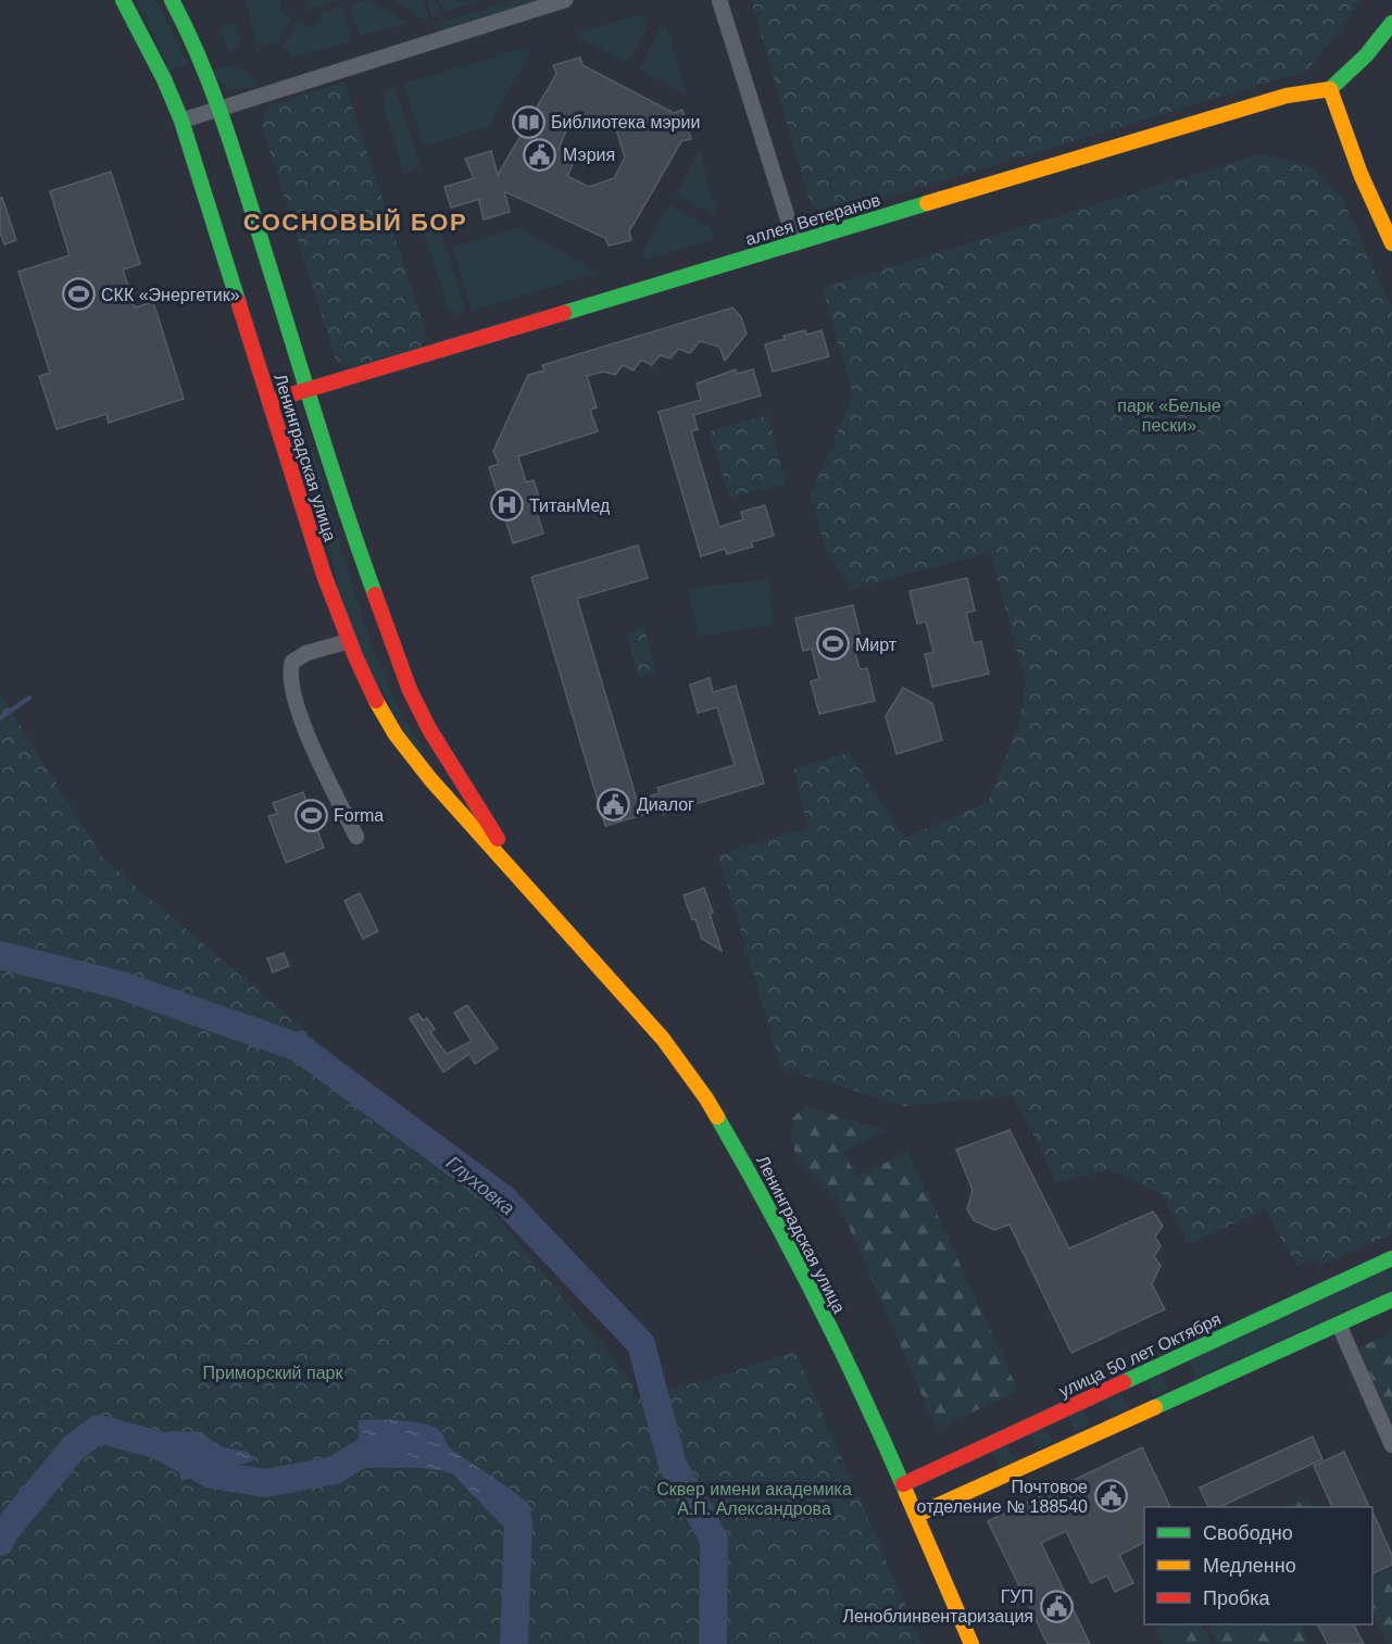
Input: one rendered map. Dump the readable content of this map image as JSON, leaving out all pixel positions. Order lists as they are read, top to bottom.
{
  "streets": {
    "main road": ["аллея Ветеранов", "Ленинградская улица", "улица 50 лет Октября"]
  },
  "crossings": [
    ["аллея Ветеранов", "Ленинградская улица"],
    ["Ленинградская улица", "улица 50 лет Октября"]
  ],
  "districts": ["СОСНОВЫЙ БОР"],
  "water": ["Глуховка"],
  "parks": ["парк «Белые пески»", "Приморский парк", "Сквер имени академика А.П. Александрова"],
  "places": {
    "library": ["Библиотека мэрии"],
    "public building": [
      "Мэрия",
      "Диалог",
      "Почтовое отделение № 188540",
      "ГУП Леноблинвентаризация"
    ],
    "sports": ["СКК «Энергетик»", "Мирт", "Forma"],
    "hospital": ["ТитанМед"]
  },
  "legend": ["Свободно", "Медленно", "Пробка"]
}
